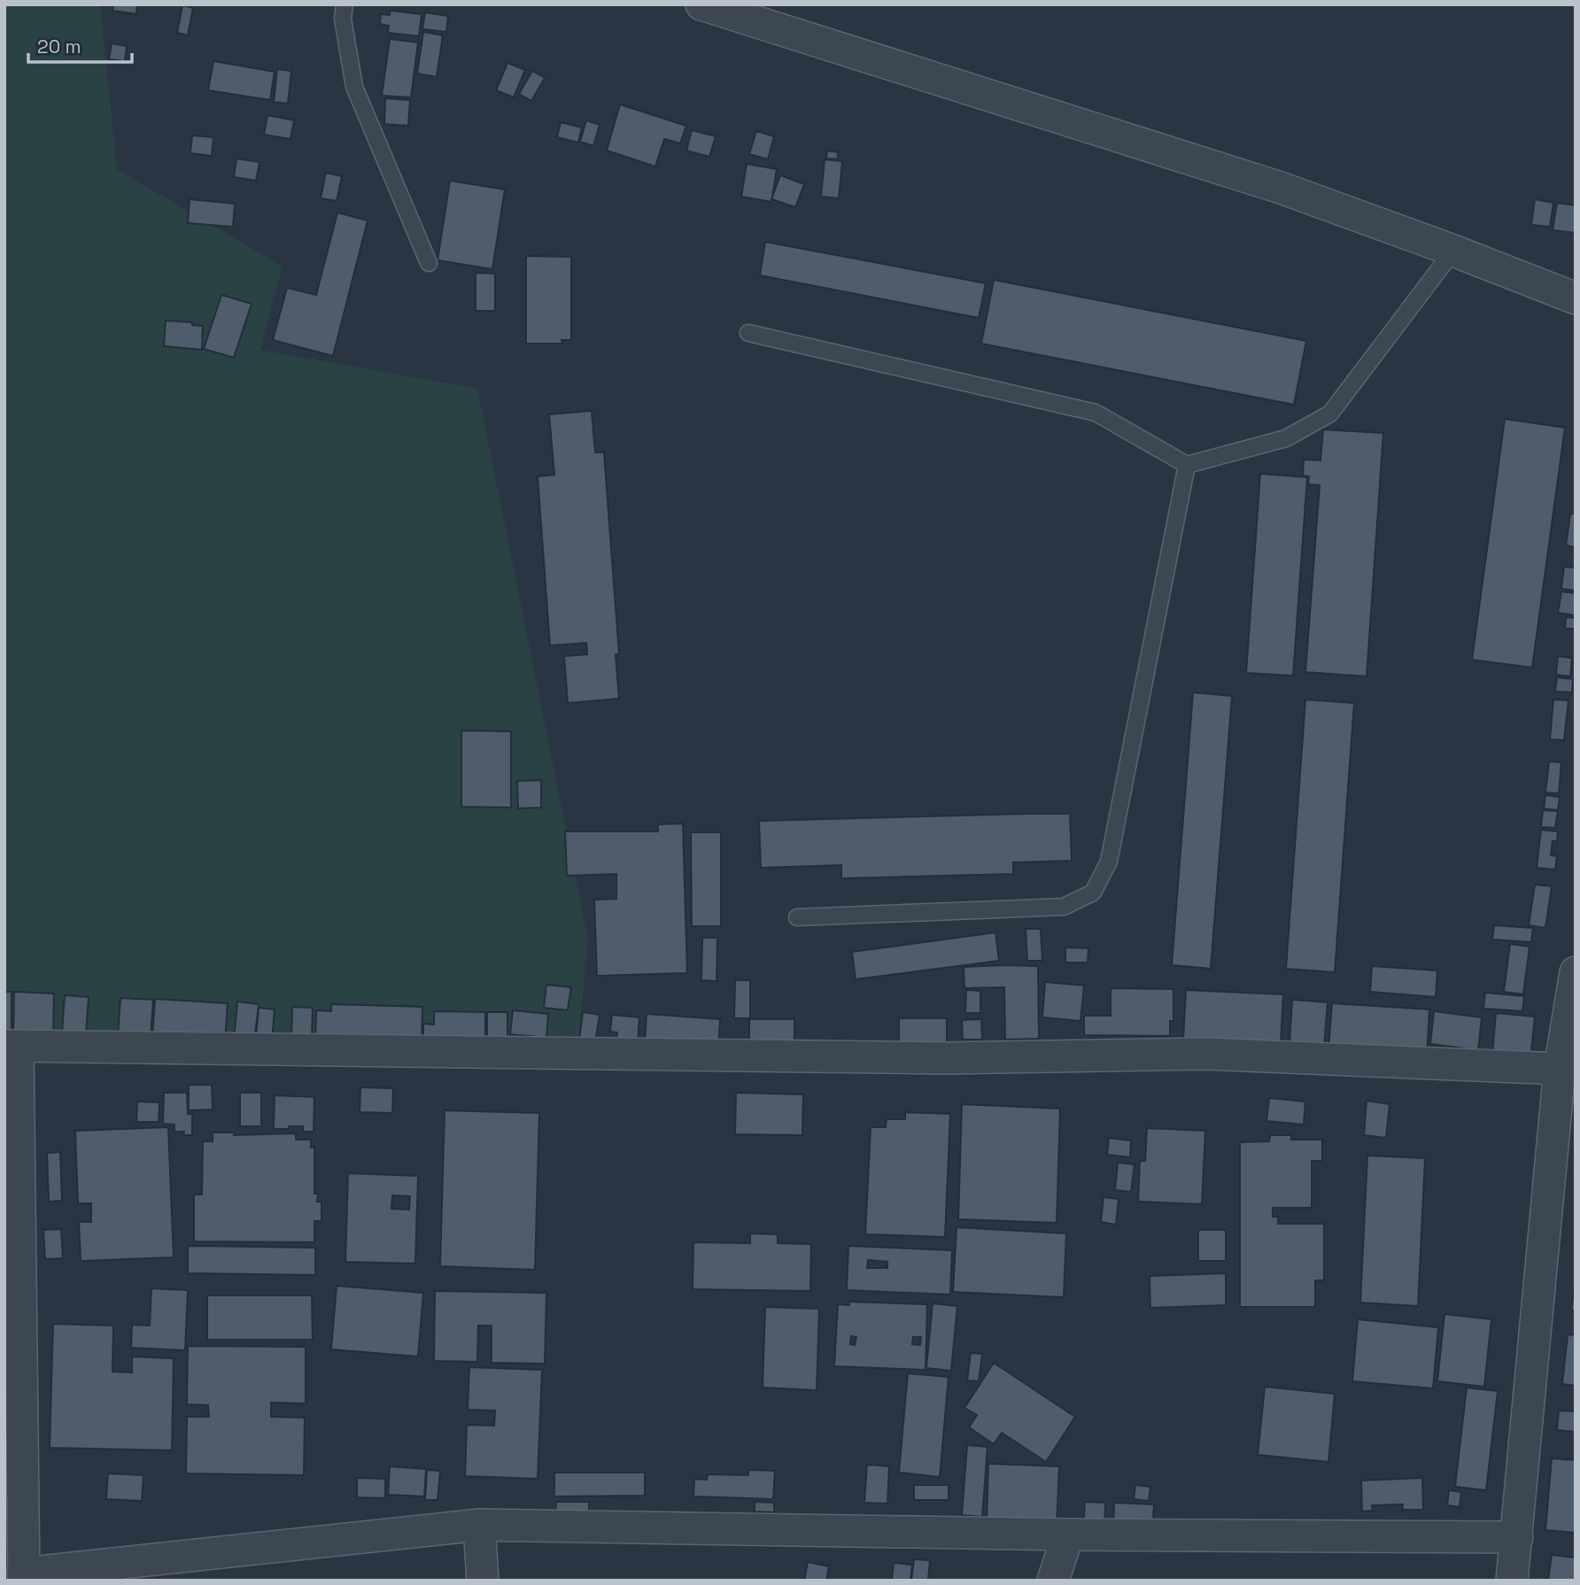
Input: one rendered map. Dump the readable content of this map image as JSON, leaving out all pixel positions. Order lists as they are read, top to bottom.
{
  "scale_bar": "20 m"
}
